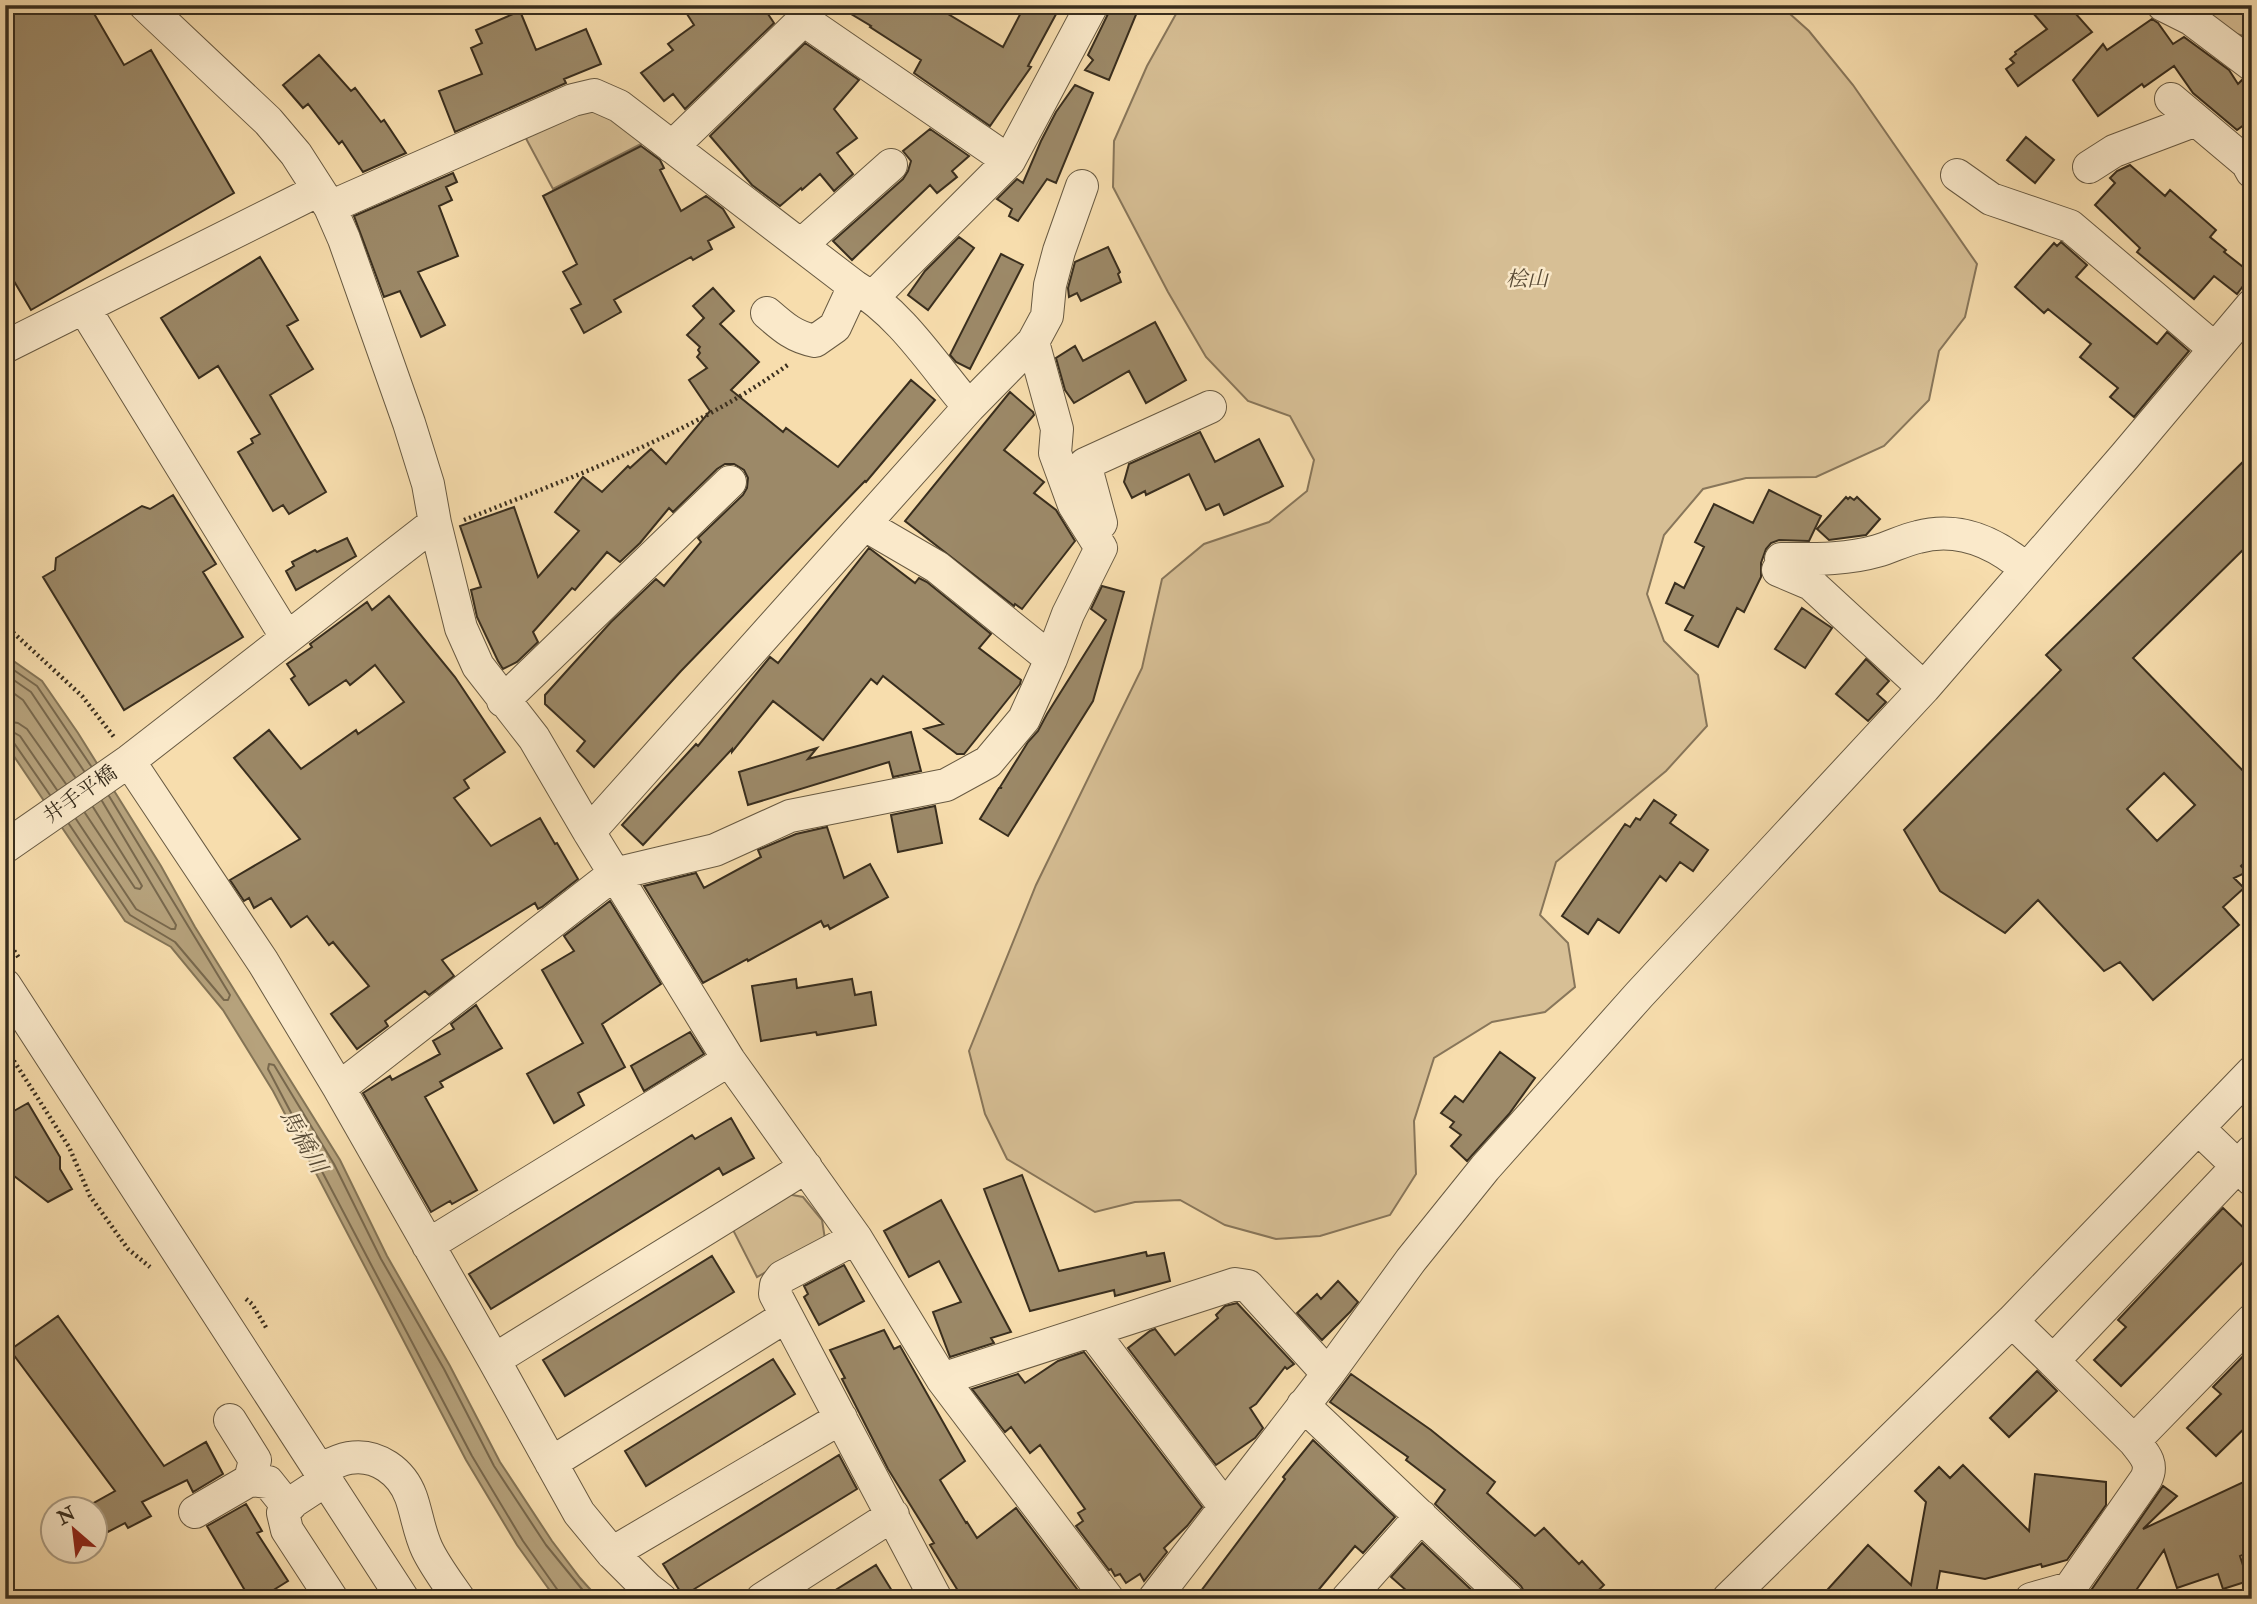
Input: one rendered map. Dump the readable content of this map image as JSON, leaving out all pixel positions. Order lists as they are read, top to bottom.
{
  "streets": {
    "street": ["井手平橋"]
  },
  "water": ["馬橋川"],
  "parks": ["桧山"],
  "north": "top left"
}
